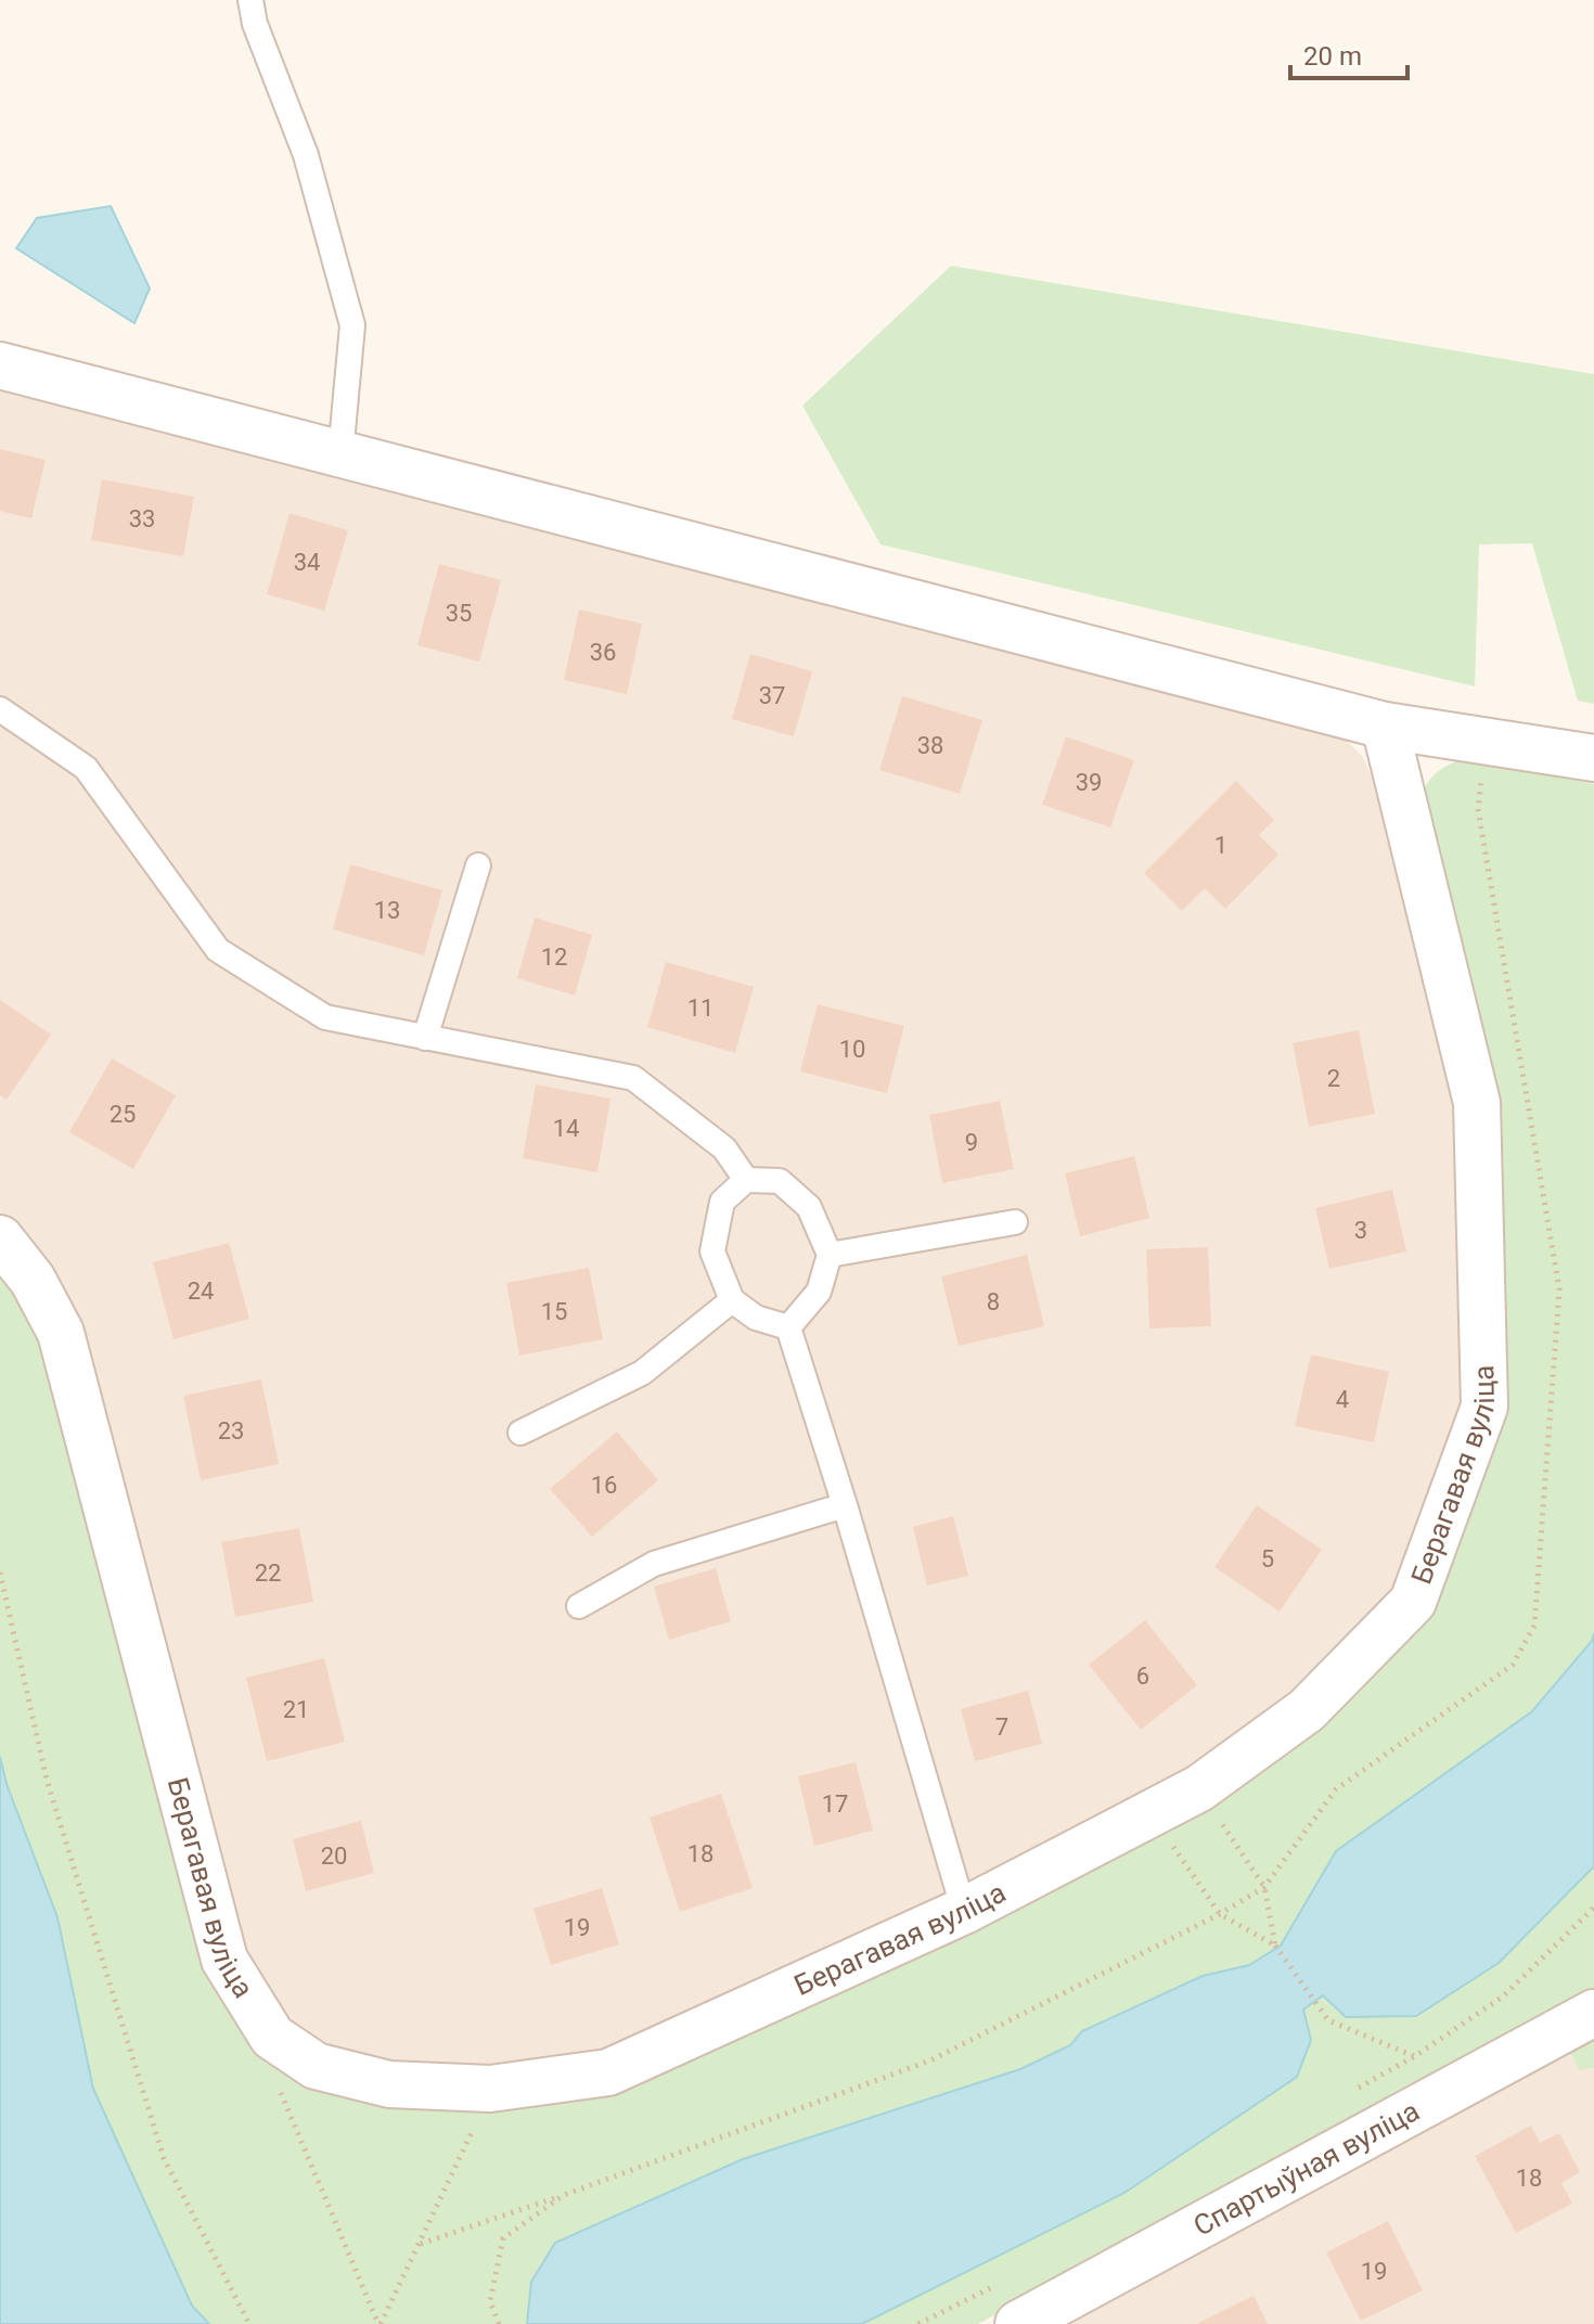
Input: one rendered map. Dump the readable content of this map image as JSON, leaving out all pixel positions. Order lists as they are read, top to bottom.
{
  "streets": {
    "street": ["Берагавая вуліца", "Спартыўная вуліца"]
  },
  "house_numbers": [
    "33",
    "34",
    "35",
    "36",
    "37",
    "38",
    "39",
    "1",
    "13",
    "12",
    "11",
    "10",
    "2",
    "25",
    "14",
    "9",
    "3",
    "24",
    "8",
    "15",
    "4",
    "23",
    "16",
    "5",
    "22",
    "6",
    "21",
    "7",
    "17",
    "18",
    "20",
    "19",
    "18",
    "19"
  ],
  "scale_bar": "20 m"
}
